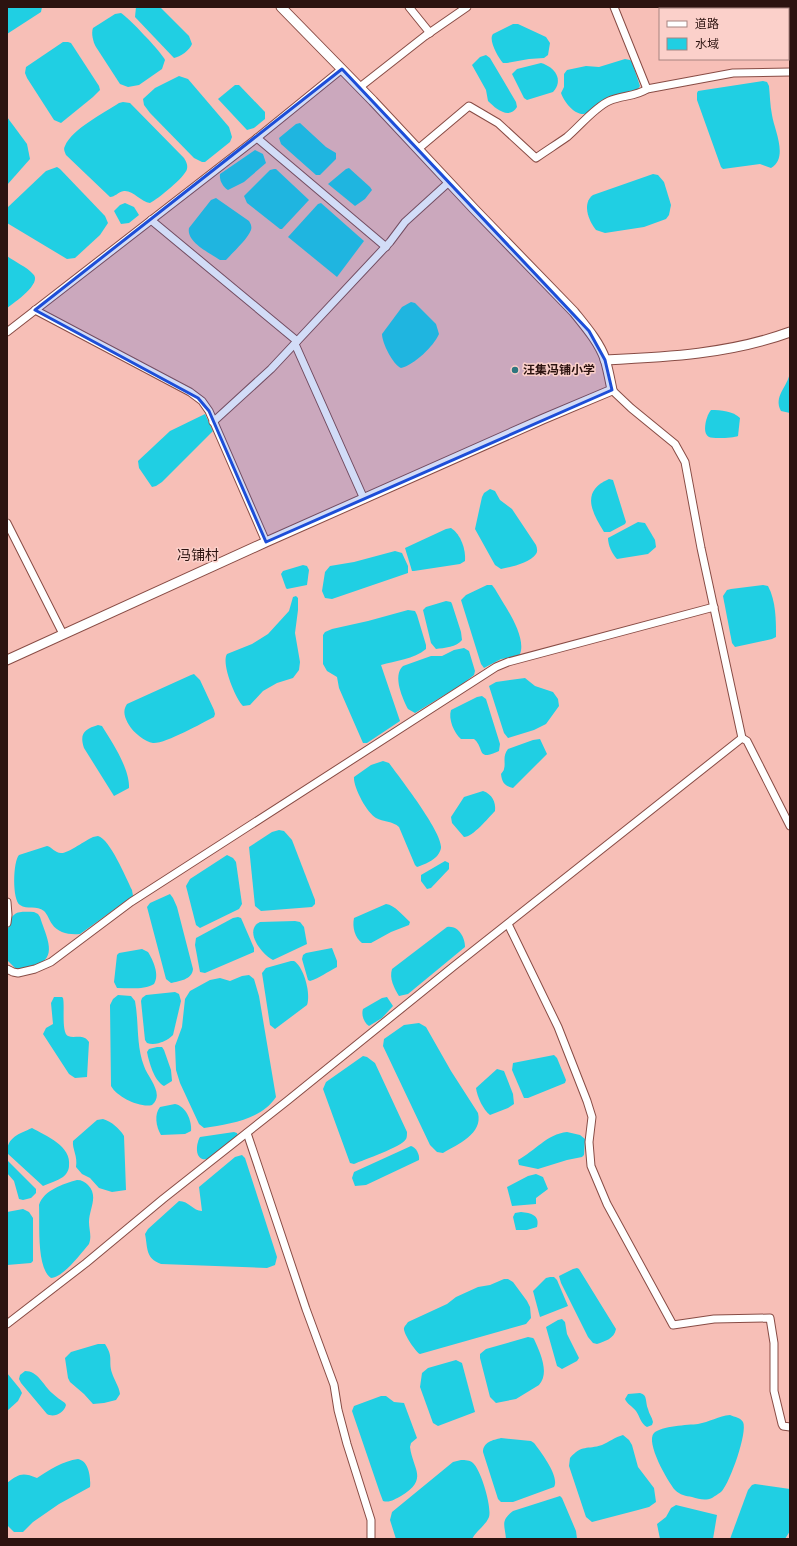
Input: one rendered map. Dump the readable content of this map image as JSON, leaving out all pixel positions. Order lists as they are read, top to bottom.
{
  "districts": ["冯铺村"],
  "places": ["汪集冯铺小学"],
  "legend": ["道路", "水域"]
}
